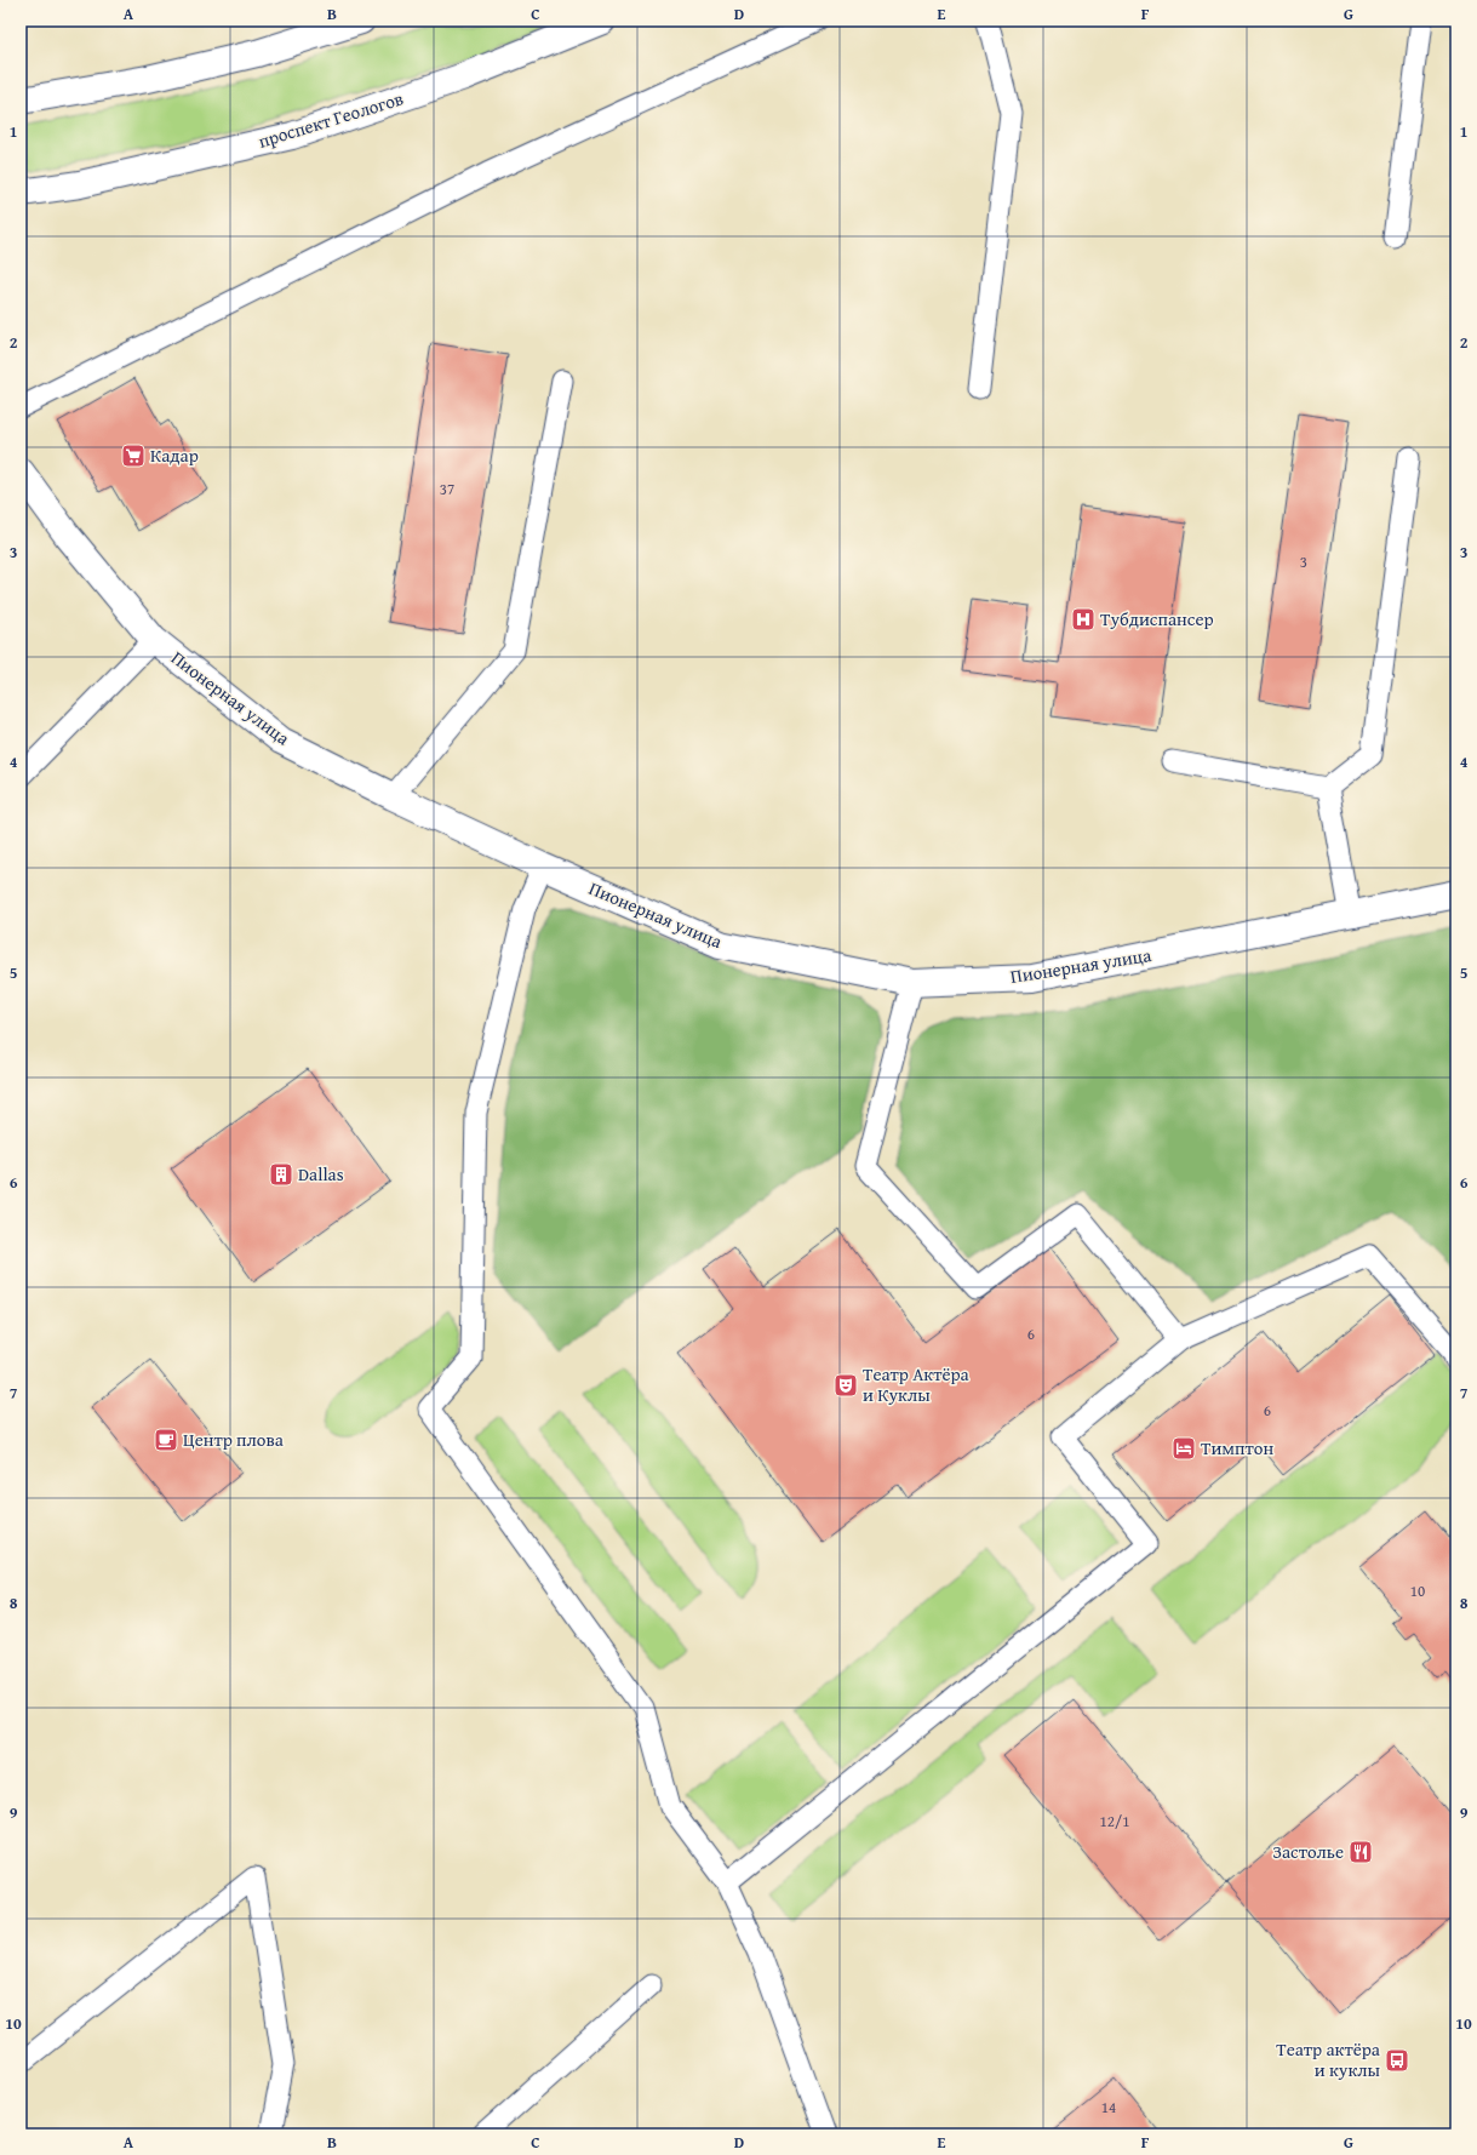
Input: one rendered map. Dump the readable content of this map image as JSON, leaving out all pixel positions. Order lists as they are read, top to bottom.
{
  "streets": {
    "street": ["проспект Геологов", "Пионерная улица"]
  },
  "places": {
    "supermarket": ["Кадар"],
    "hospital": ["Тубдиспансер"],
    "building": ["Dallas"],
    "theatre": ["Театр Актёра и Куклы"],
    "cafe": ["Центр плова"],
    "hotel": ["Тимптон"],
    "restaurant": ["Застолье"],
    "bus stop": ["Театр актёра и куклы"]
  },
  "house_numbers": [
    "37",
    "3",
    "6",
    "6",
    "10",
    "12/1",
    "14"
  ],
  "grid": {
    "columns": [
      "A",
      "B",
      "C",
      "D",
      "E",
      "F",
      "G"
    ],
    "rows": [
      "1",
      "2",
      "3",
      "4",
      "5",
      "6",
      "7",
      "8",
      "9",
      "10"
    ]
  }
}
